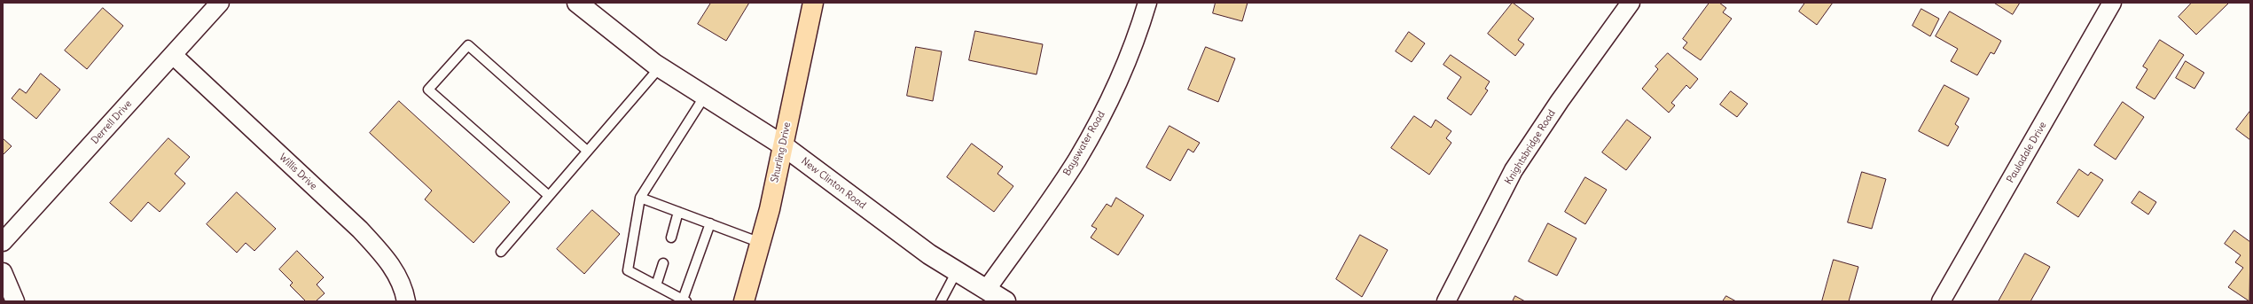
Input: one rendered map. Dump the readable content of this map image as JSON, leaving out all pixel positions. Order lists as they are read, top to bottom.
{
  "streets": {
    "main road": ["Shurling Drive"],
    "street": [
      "Derrell Drive",
      "Bayswater Road",
      "Knightsbridge Road",
      "Pauladale Drive",
      "Willis Drive",
      "New Clinton Road"
    ]
  },
  "crossings": [
    ["Derrell Drive", "Willis Drive"],
    ["Bayswater Road", "New Clinton Road"],
    ["Shurling Drive", "New Clinton Road"]
  ]
}
